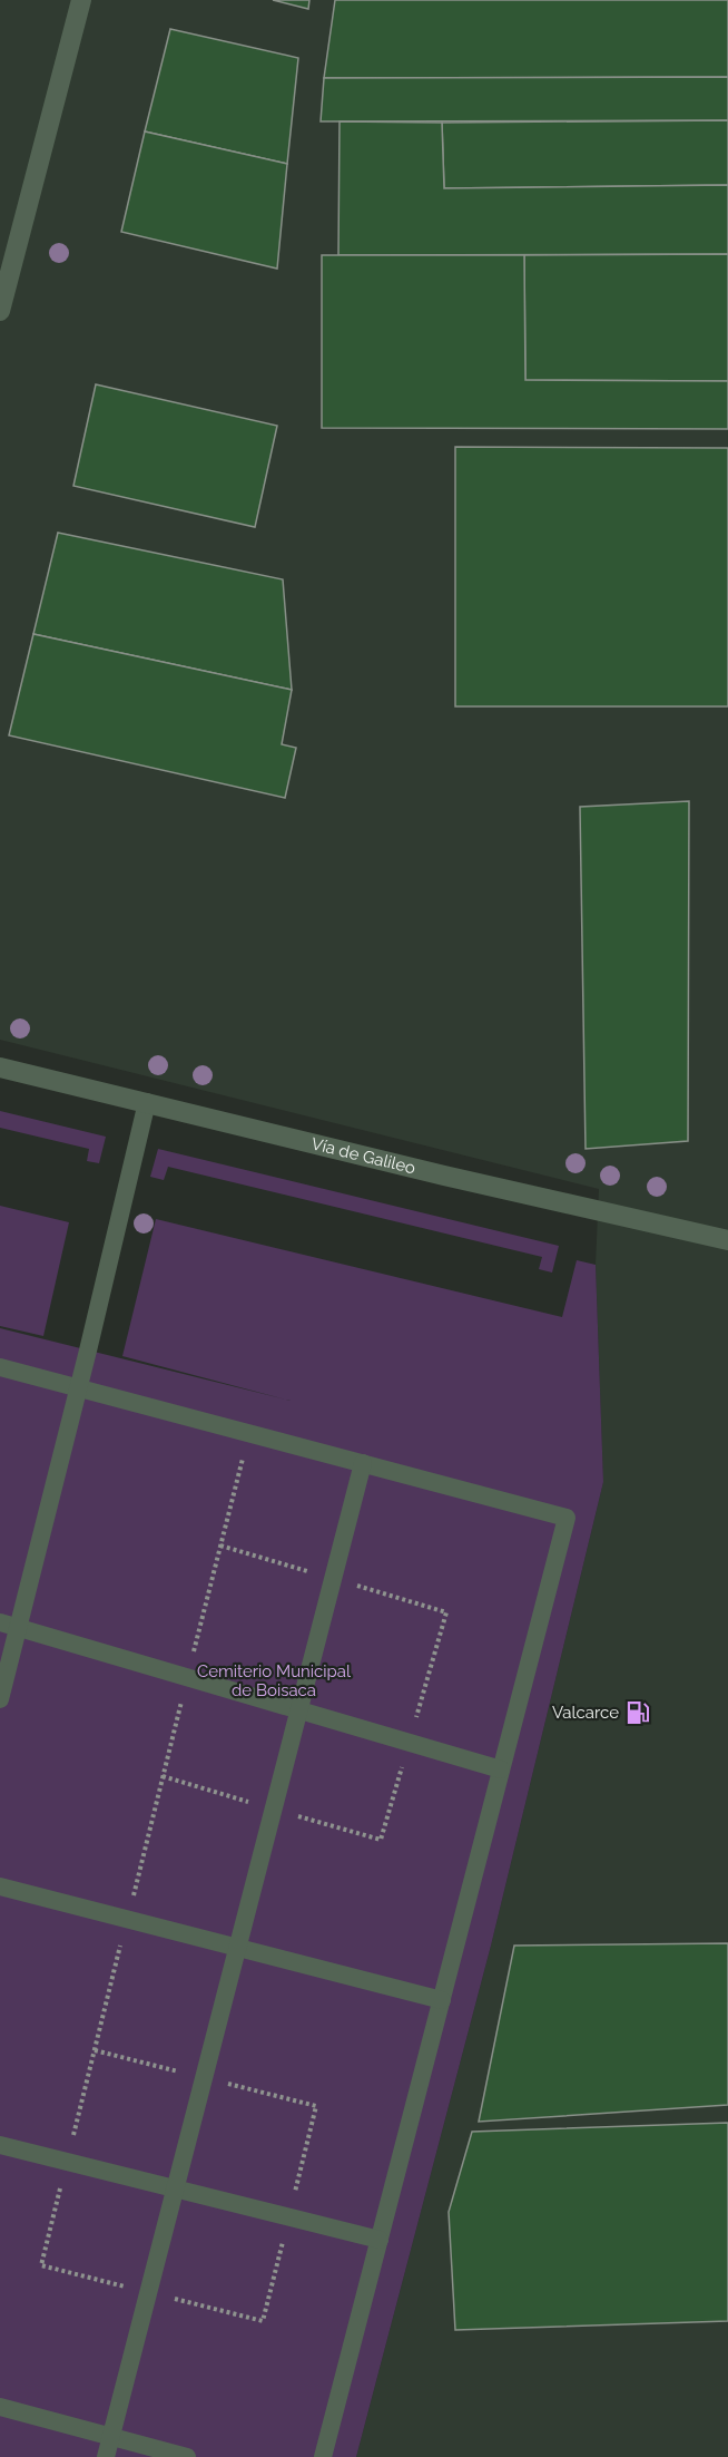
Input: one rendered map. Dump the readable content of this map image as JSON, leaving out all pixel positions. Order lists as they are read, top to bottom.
{
  "streets": {
    "street": ["Vía de Galileo"]
  },
  "parks": ["Cemiterio Municipal de Boisaca"],
  "places": {
    "fuel station": ["Valcarce"]
  }
}
